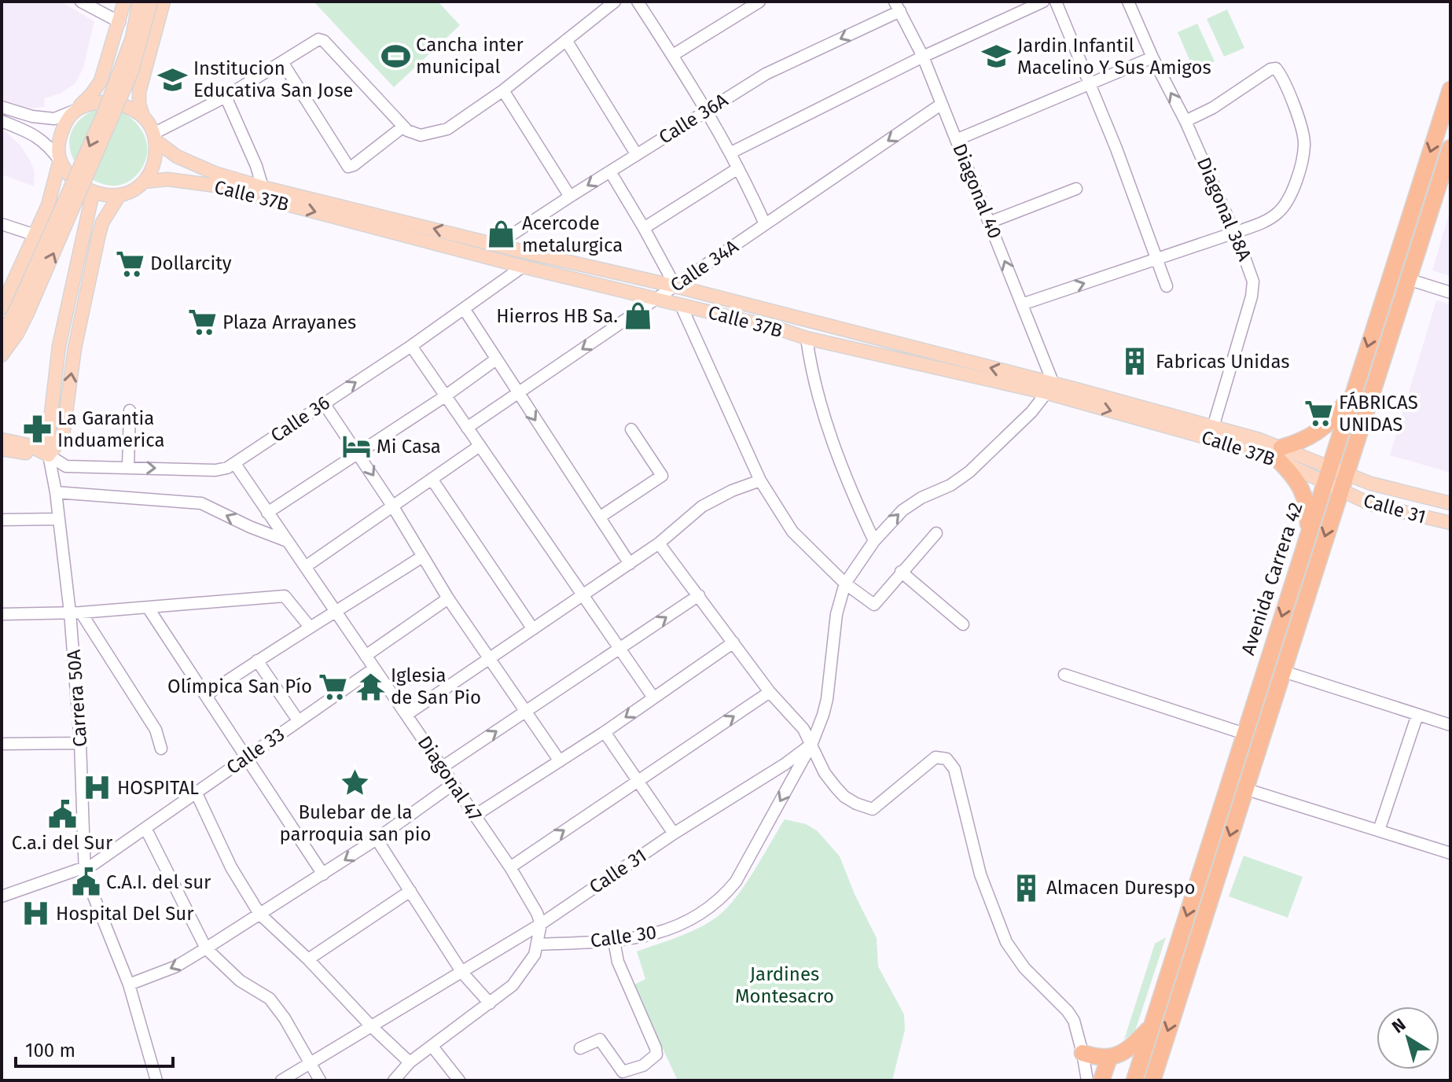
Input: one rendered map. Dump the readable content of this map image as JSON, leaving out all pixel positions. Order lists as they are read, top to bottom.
{
  "streets": {
    "highway": ["Avenida Carrera 42"],
    "main road": [
      "Calle 37B",
      "Calle 36",
      "Calle 31",
      "Carrera 50A"
    ],
    "street": [
      "Calle 36A",
      "Diagonal 40",
      "Diagonal 38A",
      "Calle 34A",
      "Calle 33",
      "Diagonal 47",
      "Calle 30"
    ]
  },
  "crossings": [
    ["Calle 36A", "Diagonal 40"],
    ["Calle 36A", "Calle 37B"],
    ["Diagonal 40", "Calle 37B"],
    ["Diagonal 40", "Calle 34A"],
    ["Calle 37B", "Diagonal 38A"],
    ["Calle 37B", "Calle 34A"],
    ["Calle 37B", "Calle 36"],
    ["Calle 37B", "Calle 31"],
    ["Calle 37B", "Avenida Carrera 42"],
    ["Calle 37B", "Carrera 50A"],
    ["Calle 36", "Carrera 50A"],
    ["Calle 36", "Diagonal 47"],
    ["Calle 31", "Avenida Carrera 42"],
    ["Calle 31", "Diagonal 47"],
    ["Calle 31", "Calle 30"],
    ["Carrera 50A", "Calle 33"],
    ["Calle 33", "Diagonal 47"]
  ],
  "one_way": ["Calle 30"],
  "parks": ["Jardines Montesacro"],
  "places": {
    "sports": ["Cancha inter municipal"],
    "school or university": ["Jardin Infantil Macelino Y Sus Amigos", "Institucion Educativa San Jose"],
    "shop": ["Acercode metalurgica", "Hierros HB Sa."],
    "supermarket": [
      "Dollarcity",
      "Plaza Arrayanes",
      "FÁBRICAS UNIDAS",
      "Olímpica San Pío"
    ],
    "building": ["Fabricas Unidas", "Almacen Durespo"],
    "pharmacy": ["La Garantia Induamerica"],
    "hotel": ["Mi Casa"],
    "temple": ["Iglesia de San Pio"],
    "place": ["Bulebar de la parroquia san pio"],
    "hospital": ["HOSPITAL", "Hospital Del Sur"],
    "public building": ["C.a.i del Sur", "C.A.I. del sur"]
  },
  "scale_bar": "100 m",
  "north": "top left"
}
